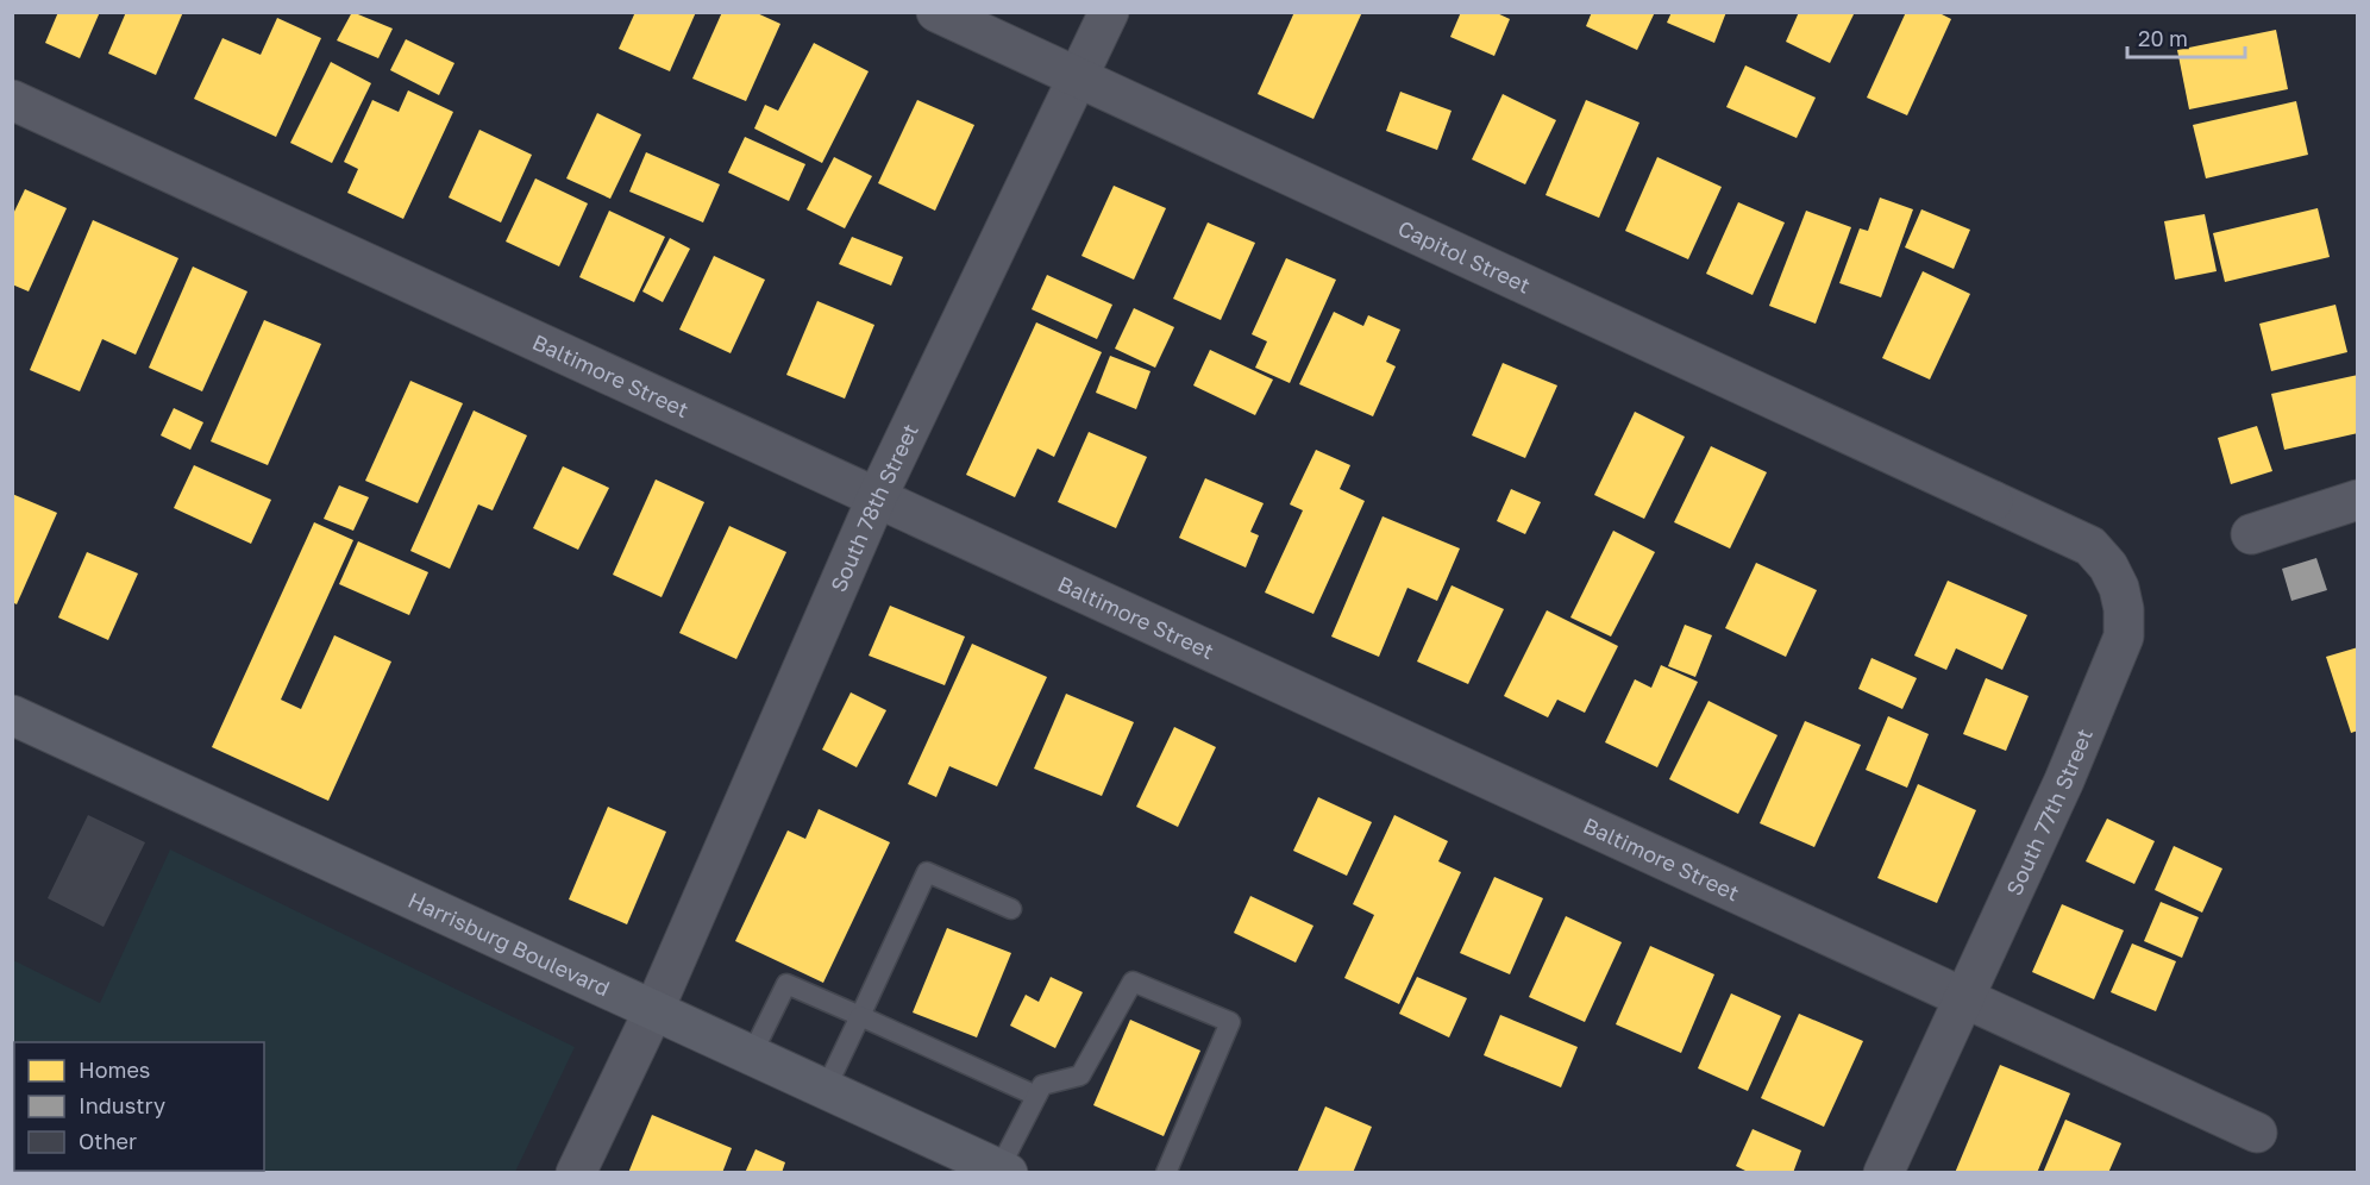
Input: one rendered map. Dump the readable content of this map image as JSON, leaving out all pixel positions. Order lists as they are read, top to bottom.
{
  "streets": {
    "main road": ["Harrisburg Boulevard"],
    "street": [
      "Capitol Street",
      "Baltimore Street",
      "South 78th Street",
      "South 77th Street"
    ]
  },
  "crossings": [
    ["Capitol Street", "South 78th Street"],
    ["Capitol Street", "South 77th Street"],
    ["Baltimore Street", "South 78th Street"],
    ["Baltimore Street", "South 77th Street"],
    ["South 78th Street", "Harrisburg Boulevard"]
  ],
  "legend": ["Homes", "Industry", "Other"],
  "scale_bar": "20 m"
}
